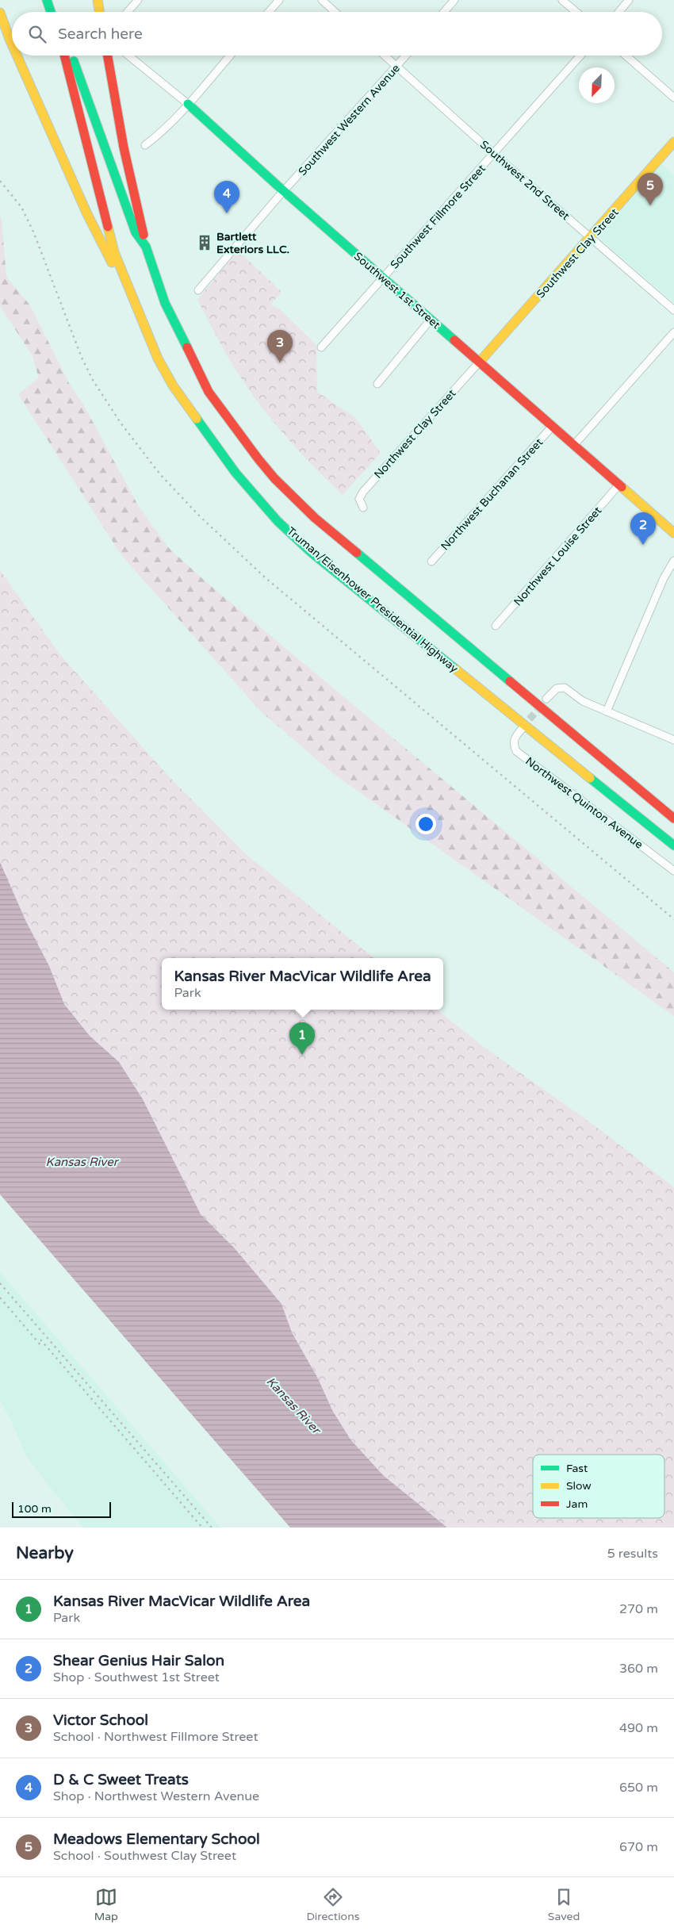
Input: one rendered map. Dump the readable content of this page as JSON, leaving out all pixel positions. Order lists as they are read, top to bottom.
{
  "streets": {
    "main road": ["Southwest Clay Street", "Southwest 1st Street", "Truman/Eisenhower Presidential Highway"],
    "street": [
      "Southwest Western Avenue",
      "Southwest 2nd Street",
      "Southwest Fillmore Street",
      "Northwest Clay Street",
      "Northwest Buchanan Street",
      "Northwest Louise Street",
      "Northwest Quinton Avenue"
    ]
  },
  "crossings": [
    ["Southwest Western Avenue", "Southwest 2nd Street"],
    ["Southwest Western Avenue", "Southwest 1st Street"],
    ["Southwest 2nd Street", "Southwest Fillmore Street"],
    ["Southwest 2nd Street", "Southwest Clay Street"],
    ["Southwest Fillmore Street", "Southwest 1st Street"],
    ["Southwest Clay Street", "Southwest 1st Street"],
    ["Southwest Clay Street", "Northwest Clay Street"],
    ["Southwest 1st Street", "Northwest Clay Street"],
    ["Southwest 1st Street", "Northwest Buchanan Street"],
    ["Southwest 1st Street", "Northwest Louise Street"]
  ],
  "water": ["Kansas River"],
  "places": {
    "building": ["Bartlett Exteriors LLC."]
  },
  "legend": ["Fast", "Slow", "Jam"],
  "scale_bar": "100 m",
  "north": "bottom left",
  "page": {
    "search": "Search here",
    "pins": [
      "5",
      "4",
      "3",
      "2",
      "1"
    ],
    "popup": ["Kansas River MacVicar Wildlife Area", "Park"],
    "scale": "100 m",
    "heading": ["Nearby", "5 results"],
    "list": [
      {
        "mark": "1",
        "name": "Kansas River MacVicar Wildlife Area",
        "note": "Park",
        "value": "270 m"
      },
      {
        "mark": "2",
        "name": "Shear Genius Hair Salon",
        "note": "Shop · Southwest 1st Street",
        "value": "360 m"
      },
      {
        "mark": "3",
        "name": "Victor School",
        "note": "School · Northwest Fillmore Street",
        "value": "490 m"
      },
      {
        "mark": "4",
        "name": "D & C Sweet Treats",
        "note": "Shop · Northwest Western Avenue",
        "value": "650 m"
      },
      {
        "mark": "5",
        "name": "Meadows Elementary School",
        "note": "School · Southwest Clay Street",
        "value": "670 m"
      }
    ],
    "nav": ["Map", "Directions", "Saved"]
  }
}
